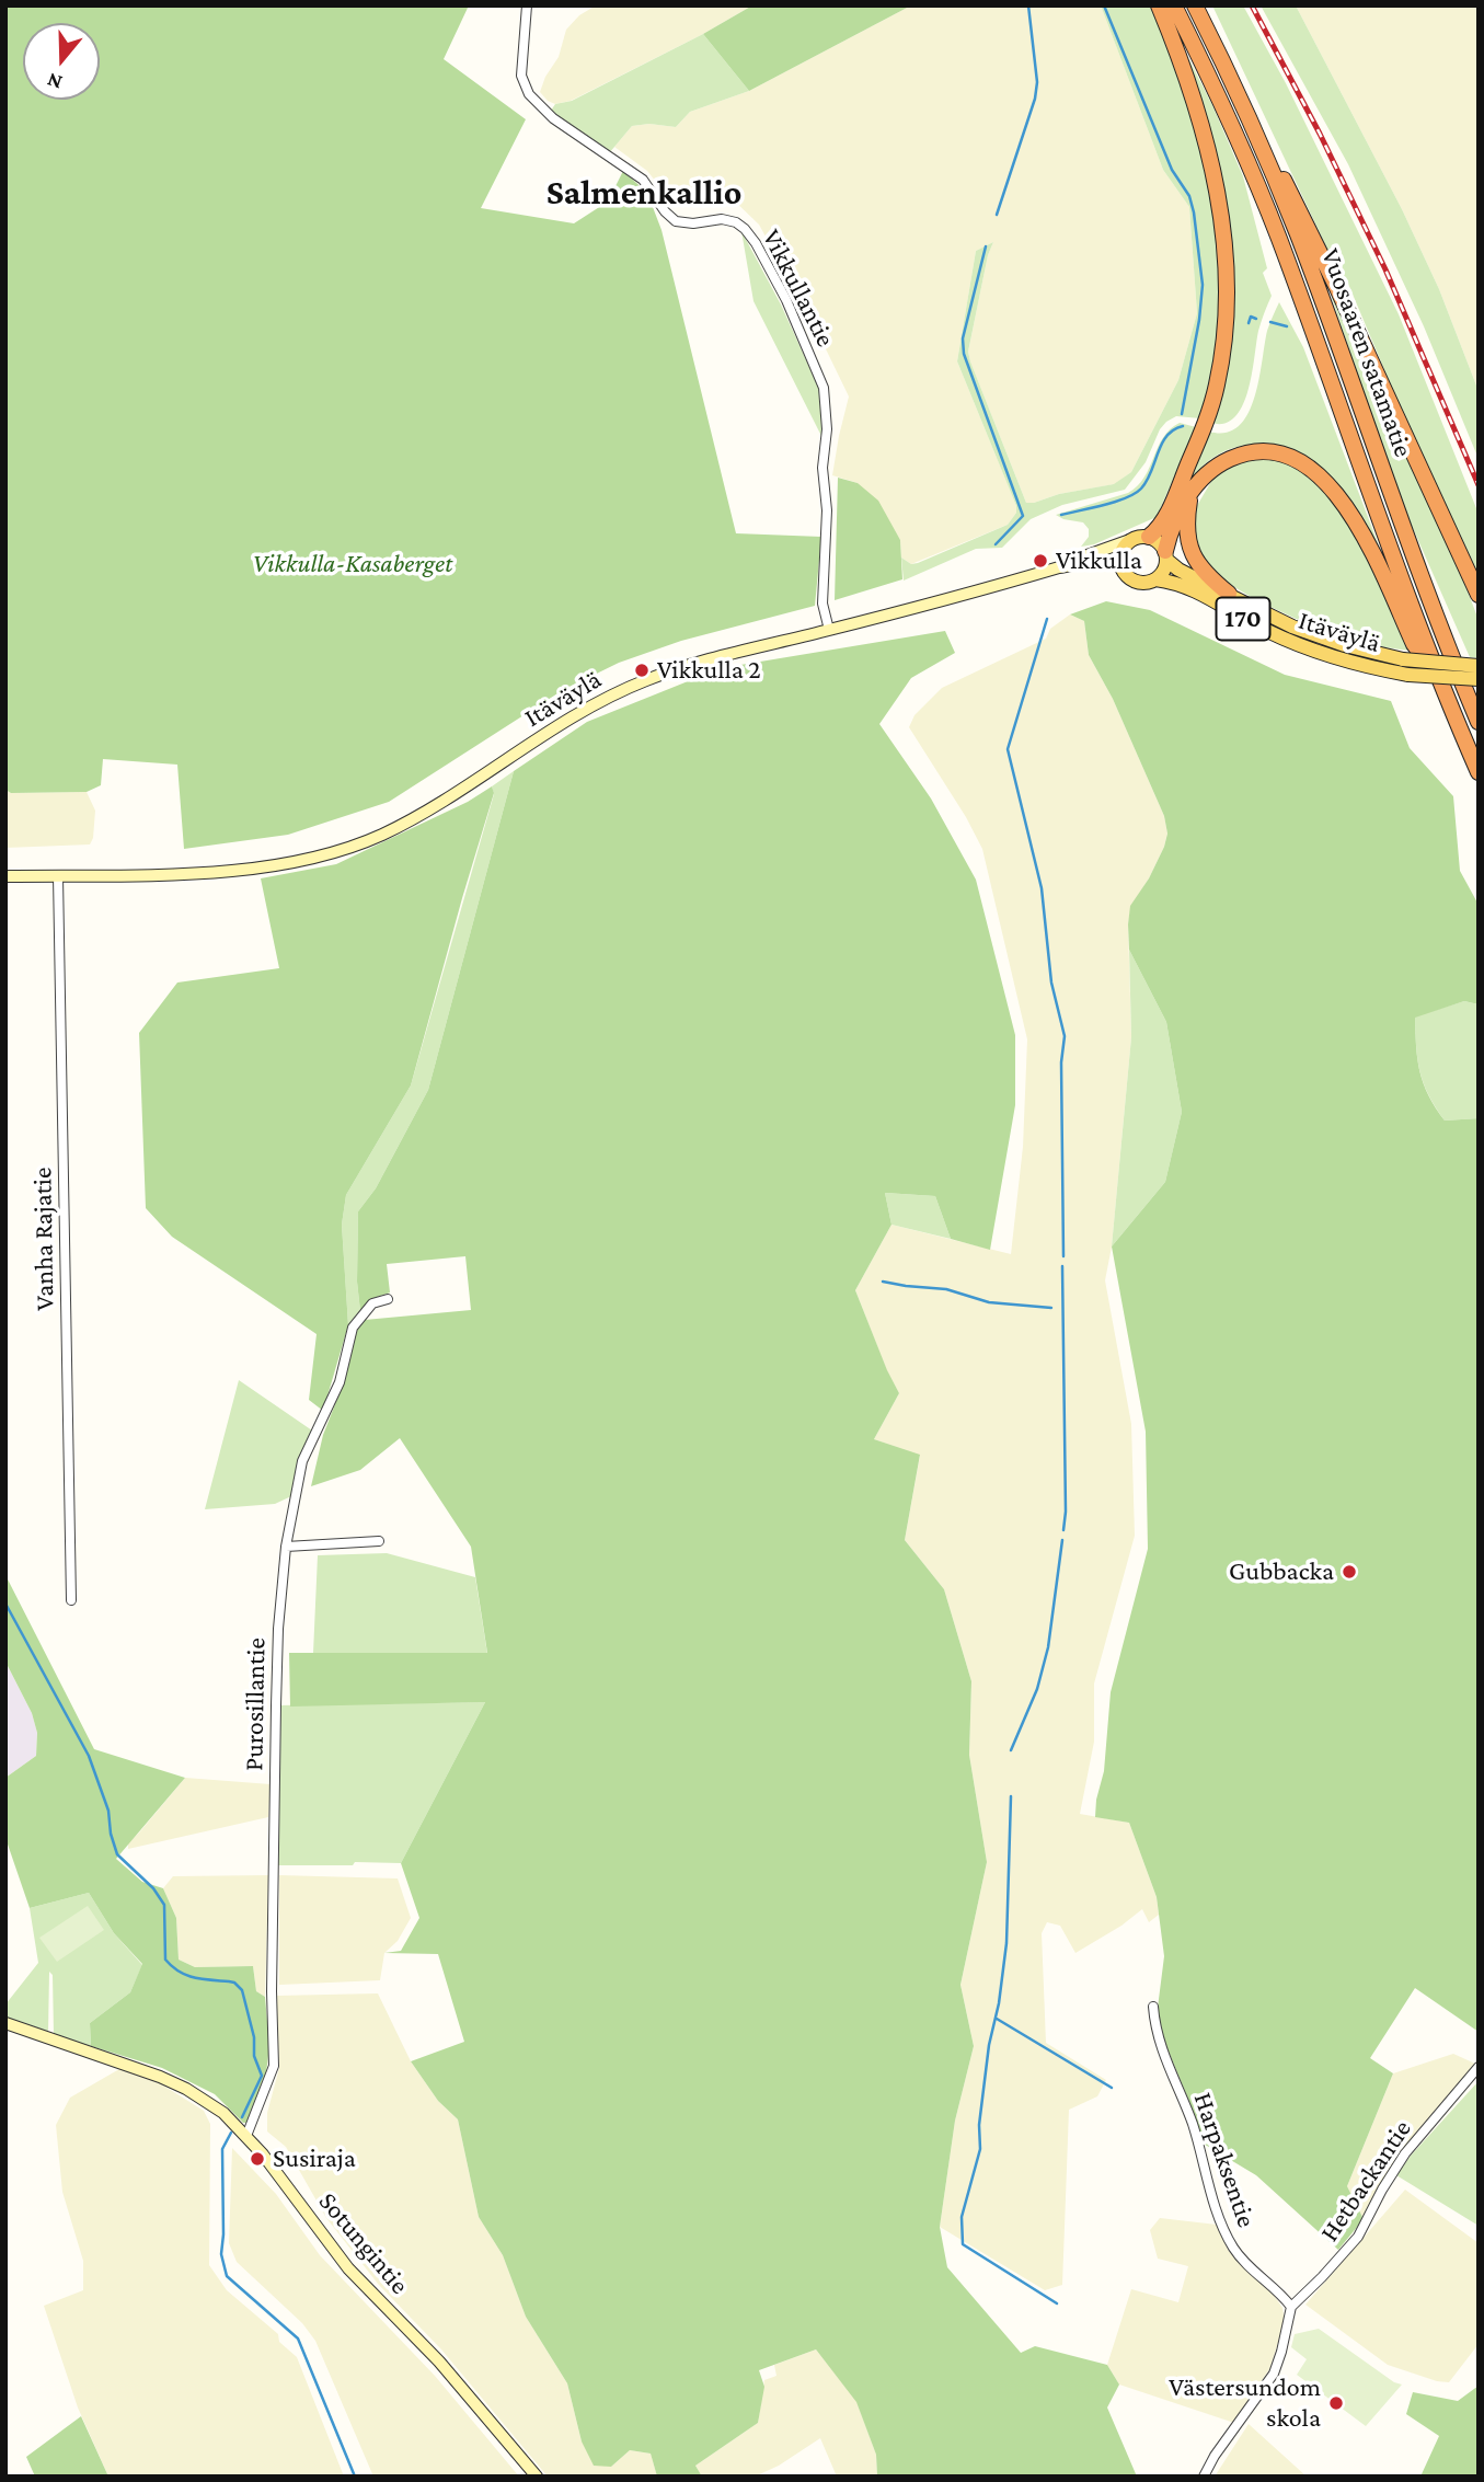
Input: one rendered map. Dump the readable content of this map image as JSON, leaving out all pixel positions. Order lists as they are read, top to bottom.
{
  "streets": {
    "highway": ["Vuosaaren satamatie"],
    "main road": ["170", "Itäväylä", "Sotungintie"],
    "street": [
      "Vikkullantie",
      "Vanha Rajatie",
      "Purosillantie",
      "Harpaksentie",
      "Hetbackantie"
    ]
  },
  "crossings": [
    ["Vikkullantie", "Itäväylä"],
    ["Itäväylä", "Vanha Rajatie"],
    ["Purosillantie", "Sotungintie"],
    ["Harpaksentie", "Hetbackantie"]
  ],
  "districts": ["Salmenkallio"],
  "parks": ["Vikkulla-Kasaberget"],
  "places": [
    "Vikkulla",
    "Vikkulla 2",
    "Gubbacka",
    "Susiraja",
    "Västersundom skola"
  ],
  "north": "bottom"
}
